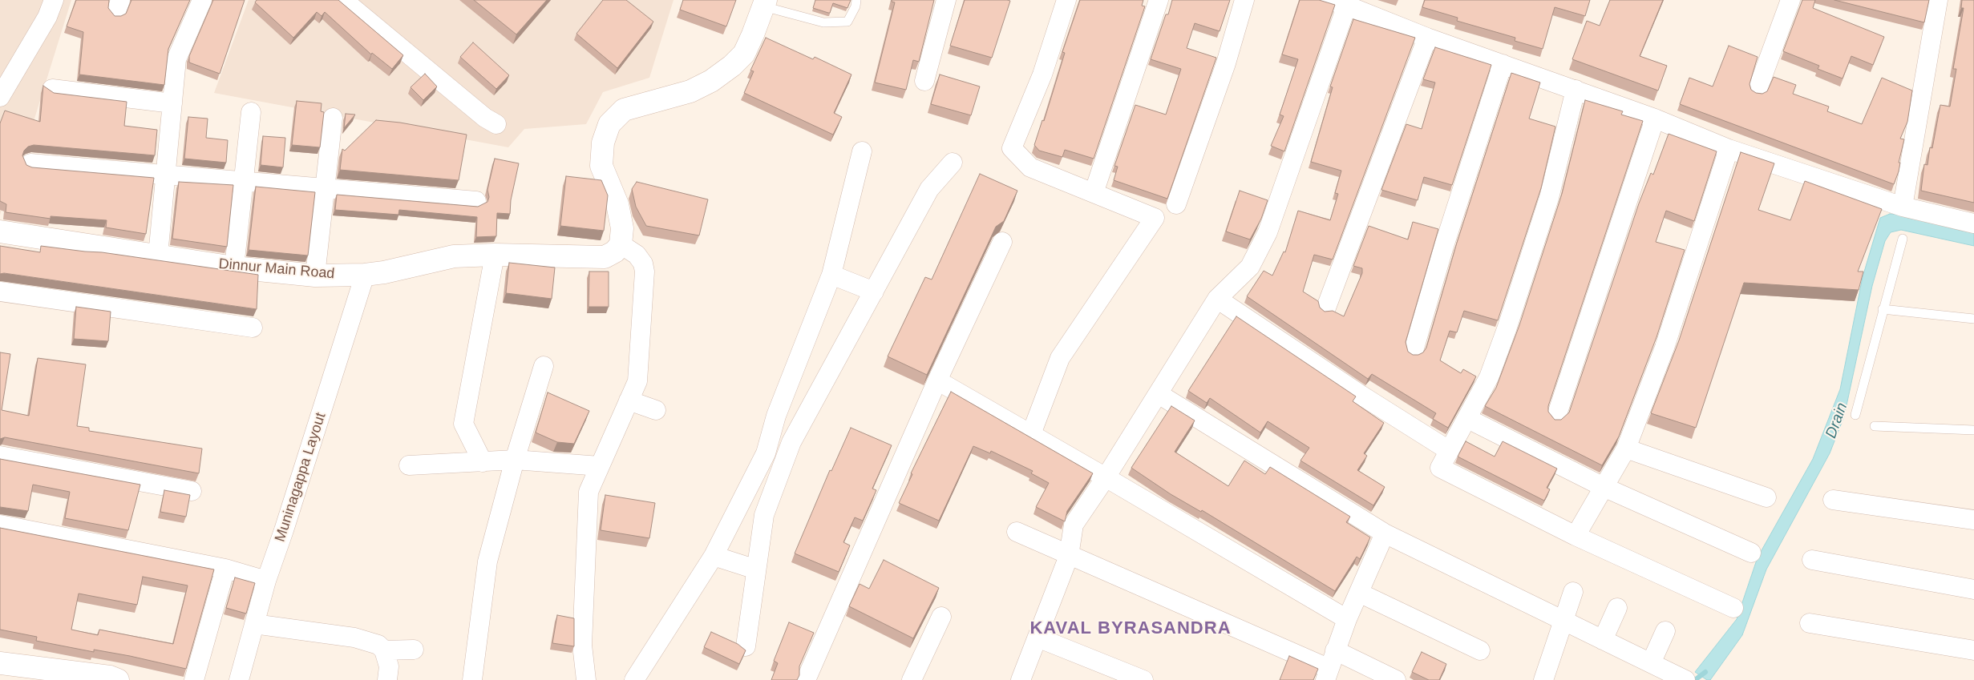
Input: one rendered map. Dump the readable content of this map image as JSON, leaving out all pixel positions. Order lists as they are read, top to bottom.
{
  "streets": {
    "street": ["Dinnur Main Road", "Muninagappa Layout"]
  },
  "crossings": [
    ["Dinnur Main Road", "Muninagappa Layout"]
  ],
  "districts": ["KAVAL BYRASANDRA"],
  "water": ["Drain"]
}
